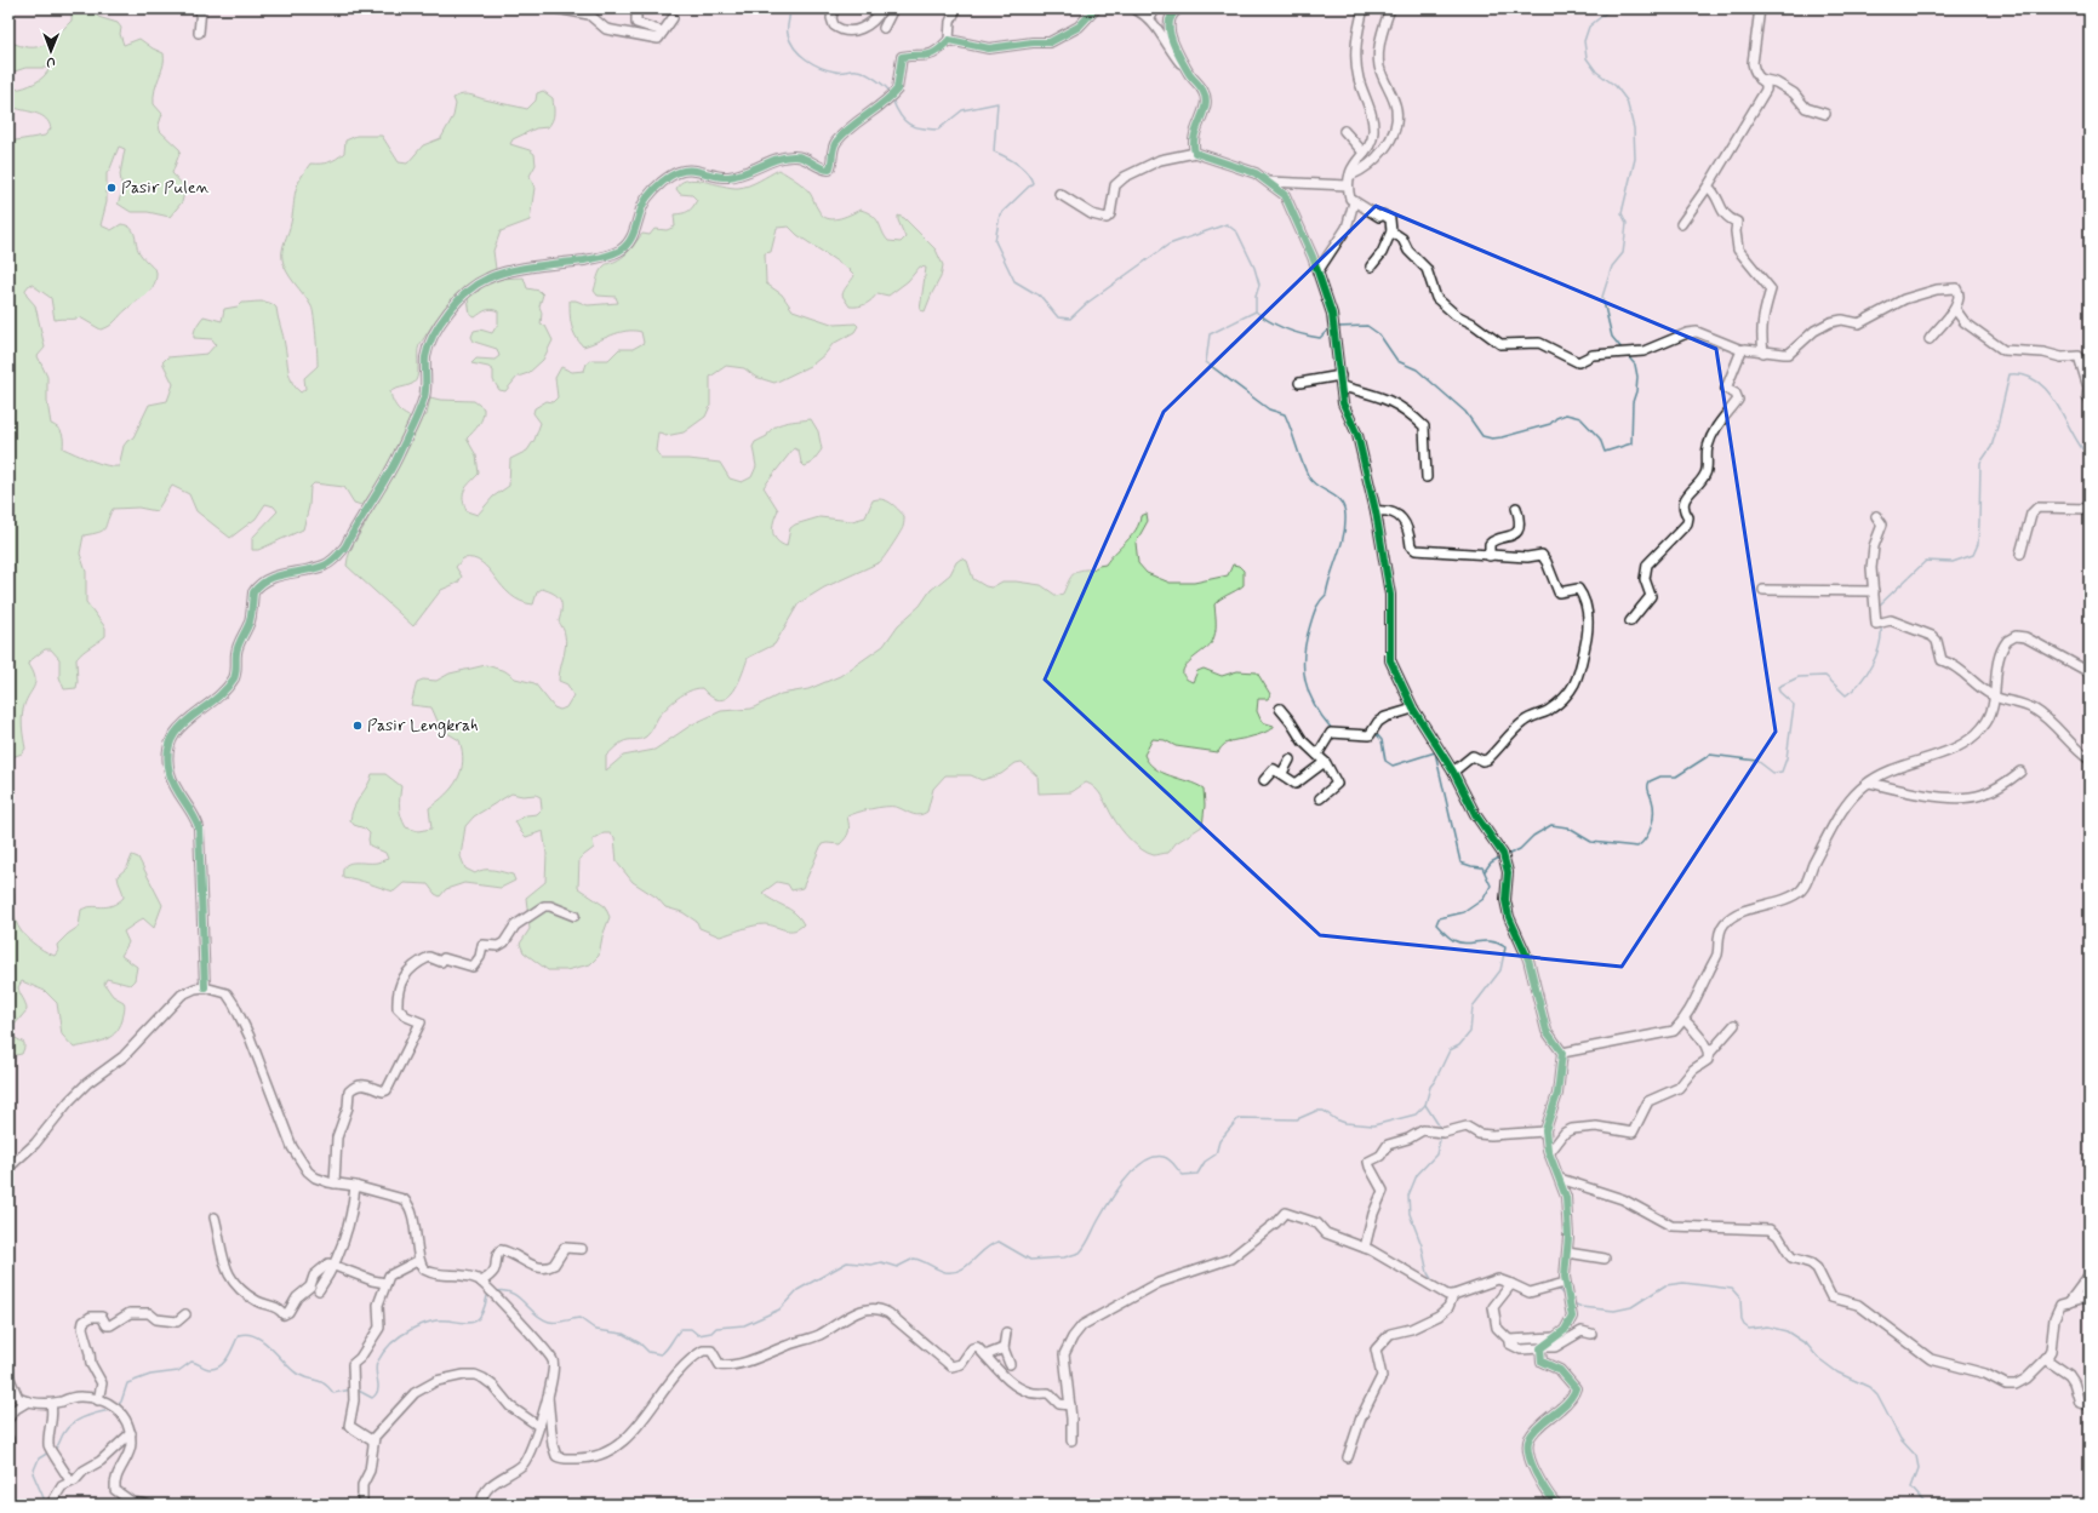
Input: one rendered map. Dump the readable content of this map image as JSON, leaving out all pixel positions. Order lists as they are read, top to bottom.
{
  "places": ["Pasir Pulen", "Pasir Lengkrah"],
  "north": "bottom"
}
